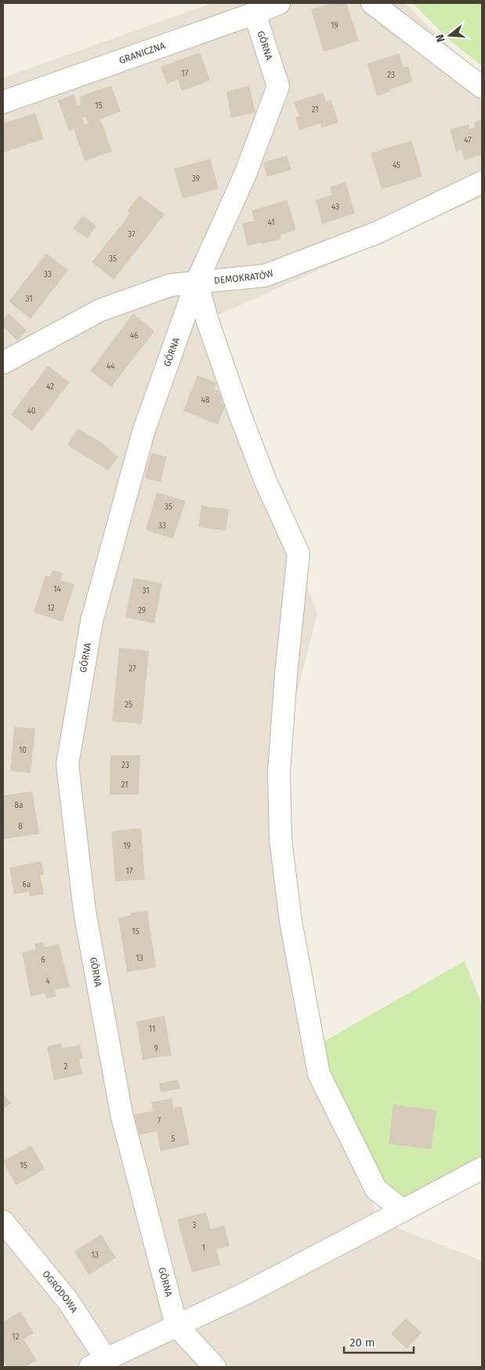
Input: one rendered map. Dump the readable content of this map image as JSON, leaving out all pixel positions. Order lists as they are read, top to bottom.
{
  "streets": {
    "street": [
      "GÓRNA",
      "GRANICZNA",
      "DEMOKRATÓW",
      "OGRODOWA"
    ]
  },
  "crossings": [
    ["GÓRNA", "GRANICZNA"],
    ["GÓRNA", "DEMOKRATÓW"]
  ],
  "house_numbers": [
    "19",
    "17",
    "23",
    "15",
    "21",
    "47",
    "45",
    "39",
    "43",
    "41",
    "37",
    "35",
    "33",
    "31",
    "46",
    "44",
    "42",
    "48",
    "40",
    "35",
    "33",
    "14",
    "31",
    "12",
    "29",
    "27",
    "25",
    "10",
    "23",
    "21",
    "8a",
    "8",
    "19",
    "17",
    "6a",
    "15",
    "13",
    "6",
    "4",
    "11",
    "9",
    "2",
    "7",
    "5",
    "15",
    "3",
    "1",
    "13",
    "12"
  ],
  "scale_bar": "20 m",
  "north": "left"
}
